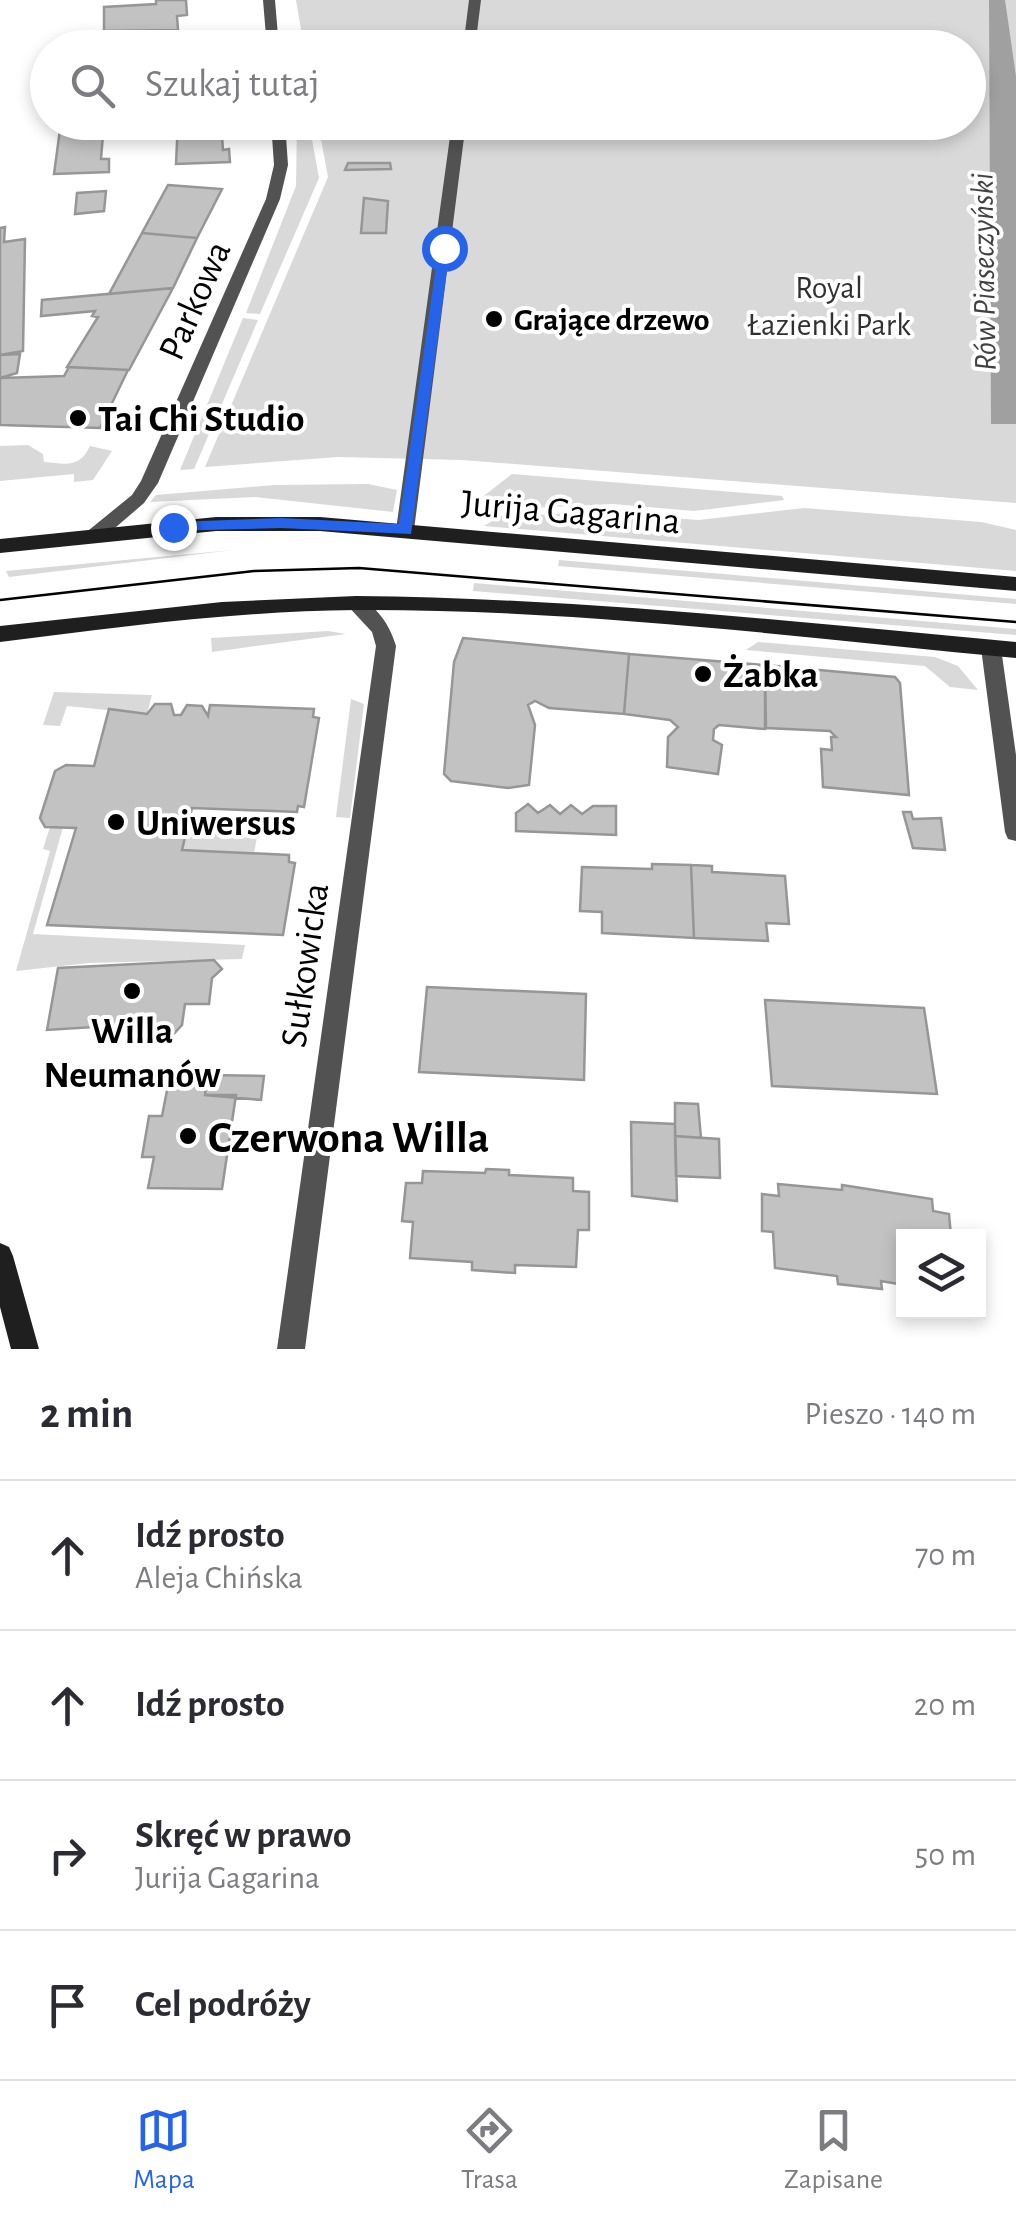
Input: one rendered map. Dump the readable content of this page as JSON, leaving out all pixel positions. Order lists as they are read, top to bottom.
{
  "streets": {
    "main road": ["Jurija Gagarina"],
    "street": ["Parkowa", "Sułkowicka"]
  },
  "crossings": [
    ["Parkowa", "Jurija Gagarina"]
  ],
  "water": ["Rów Piaseczyński"],
  "parks": ["Royal Łazienki Park"],
  "places": [
    "Grające drzewo",
    "Tai Chi Studio",
    "Żabka",
    "Uniwersus",
    "Willa Neumanów",
    "Czerwona Willa"
  ],
  "page": {
    "search": "Szukaj tutaj",
    "heading": ["2 min", "Pieszo · 140 m"],
    "list": [
      ["Idź prosto", "Aleja Chińska", "70 m"],
      ["Idź prosto", "20 m"],
      ["Skręć w prawo", "Jurija Gagarina", "50 m"],
      "Cel podróży"
    ],
    "nav": ["Mapa", "Trasa", "Zapisane"]
  }
}
